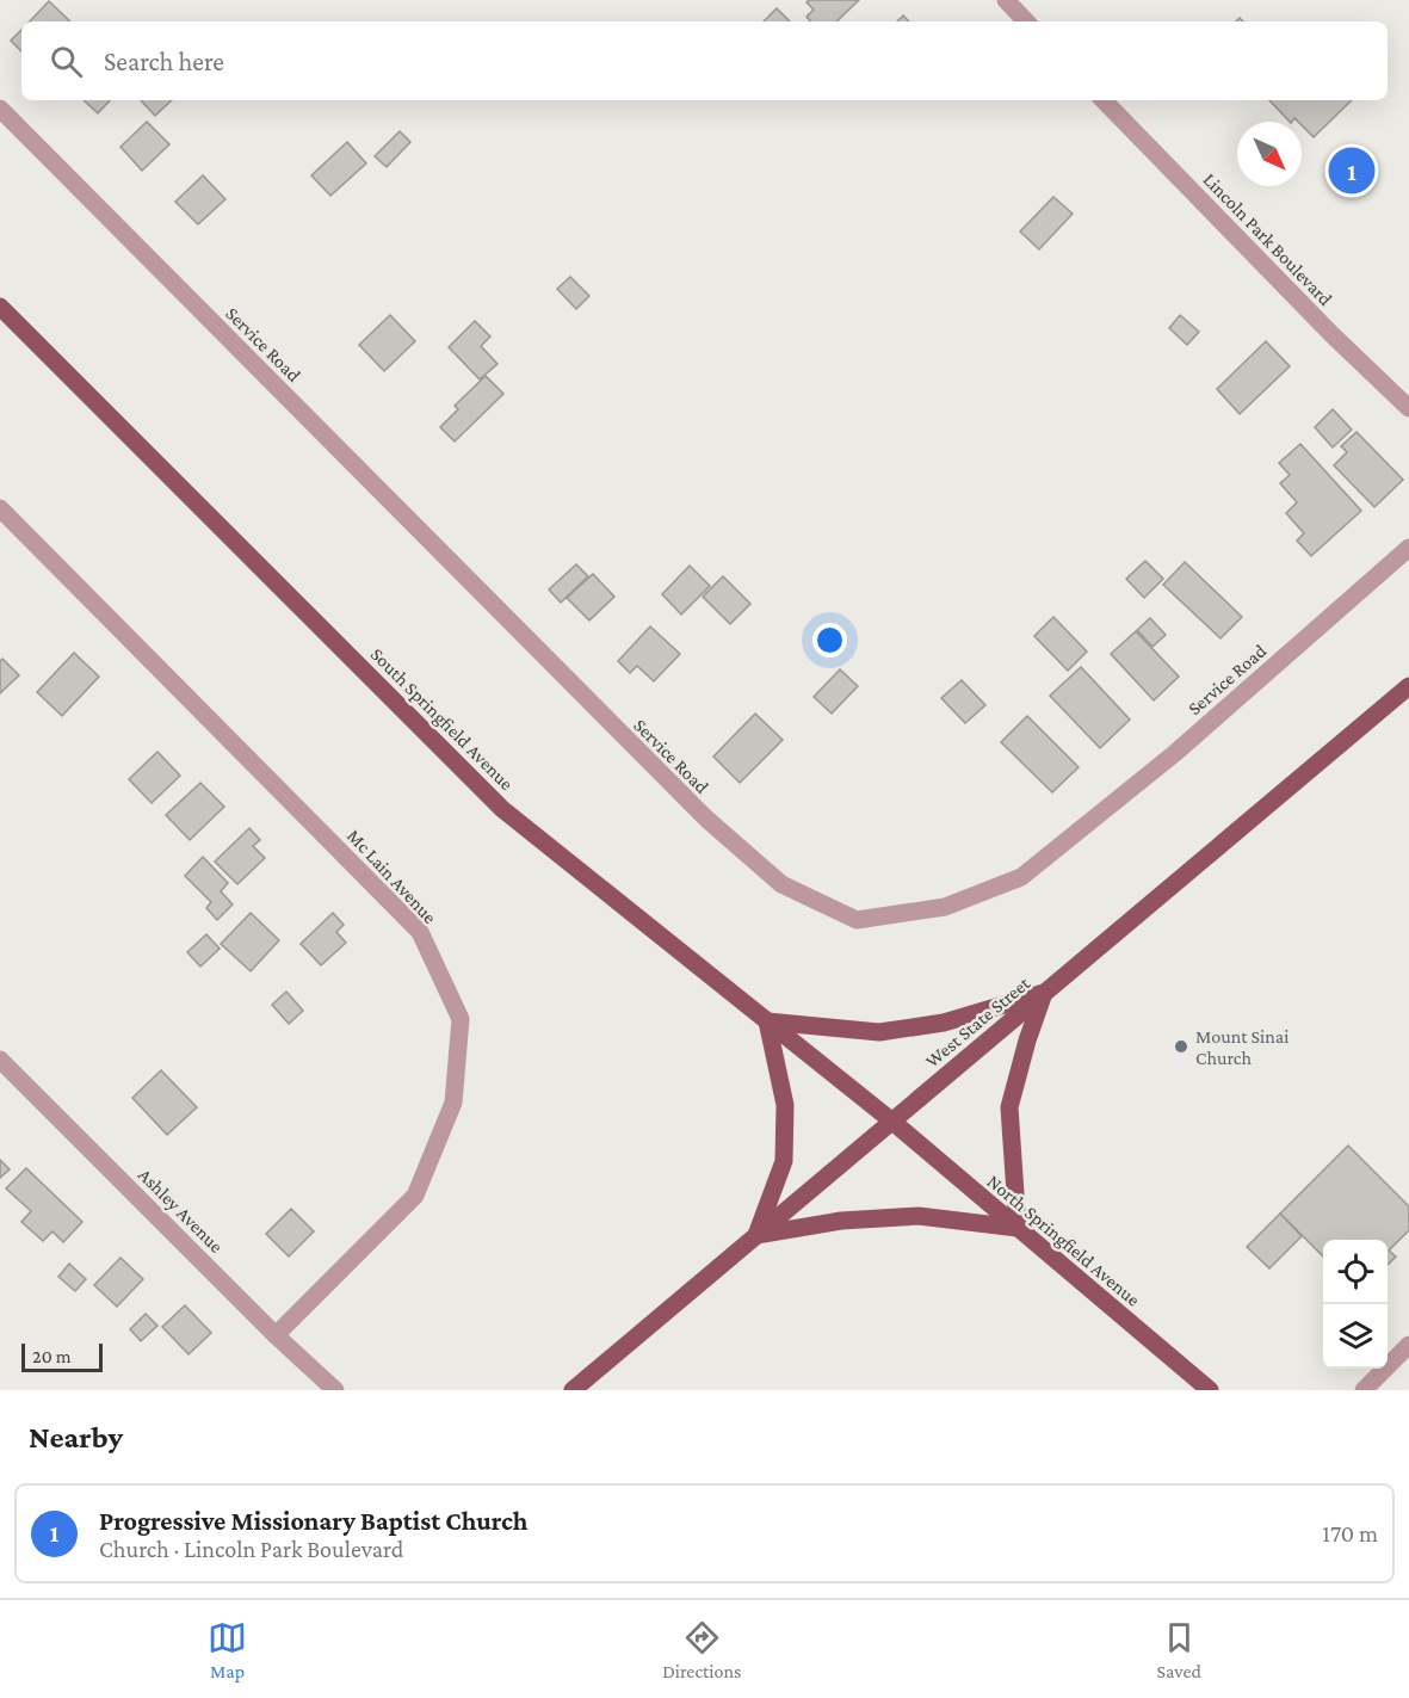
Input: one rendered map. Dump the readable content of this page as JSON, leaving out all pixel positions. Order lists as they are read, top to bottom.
{
  "streets": {
    "main road": ["South Springfield Avenue", "West State Street", "North Springfield Avenue"],
    "street": [
      "Lincoln Park Boulevard",
      "Service Road",
      "Mc Lain Avenue",
      "Ashley Avenue"
    ]
  },
  "crossings": [
    ["South Springfield Avenue", "West State Street"],
    ["South Springfield Avenue", "North Springfield Avenue"],
    ["Mc Lain Avenue", "Ashley Avenue"],
    ["West State Street", "North Springfield Avenue"]
  ],
  "places": ["Mount Sinai Church"],
  "scale_bar": "20 m",
  "north": "bottom right",
  "page": {
    "search": "Search here",
    "pins": "1",
    "scale": "20 m",
    "heading": "Nearby",
    "list": [
      {
        "mark": "1",
        "name": "Progressive Missionary Baptist Church",
        "note": "Church · Lincoln Park Boulevard",
        "value": "170 m"
      }
    ],
    "nav": ["Map", "Directions", "Saved"]
  }
}
